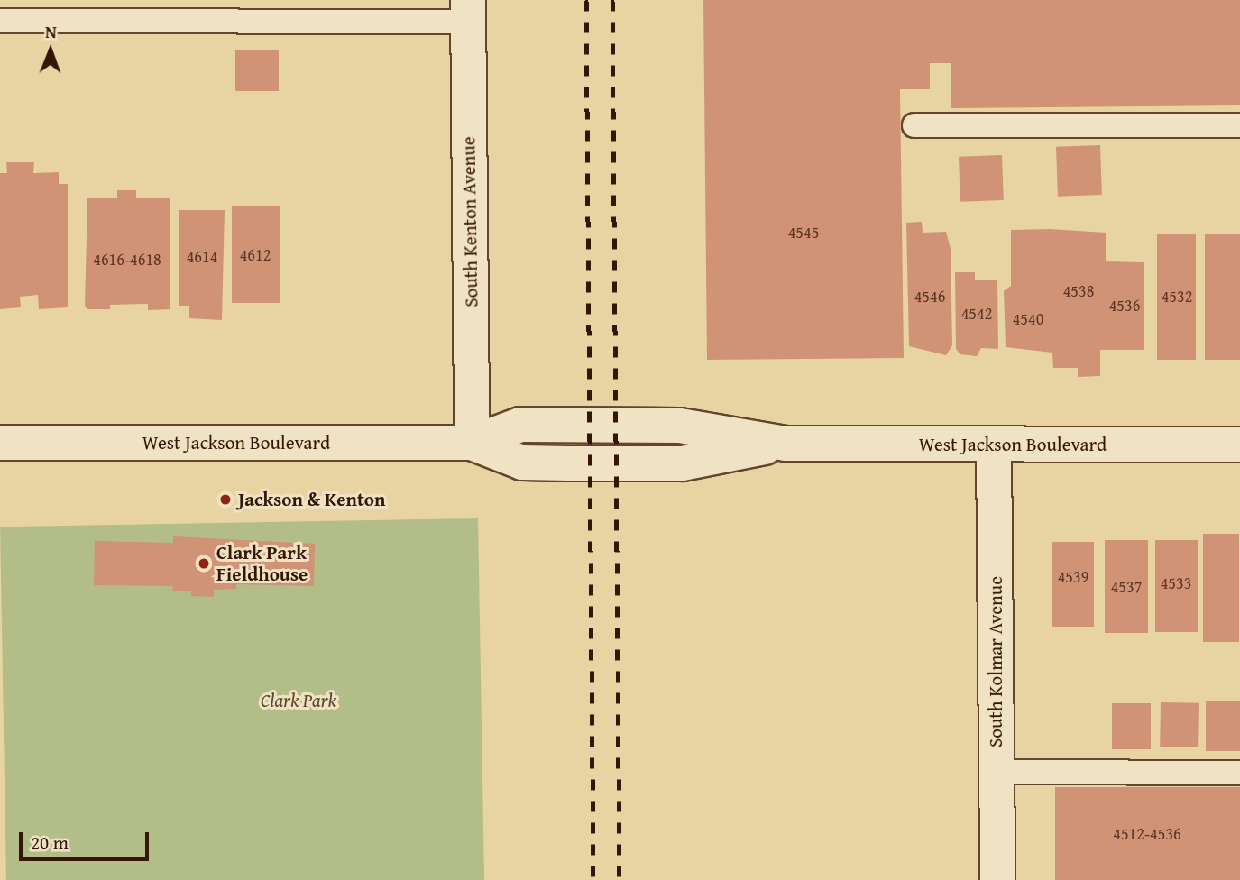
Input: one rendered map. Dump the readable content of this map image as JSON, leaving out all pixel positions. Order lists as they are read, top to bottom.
{
  "streets": {
    "street": ["South Kenton Avenue", "West Jackson Boulevard", "South Kolmar Avenue"]
  },
  "crossings": [
    ["South Kenton Avenue", "West Jackson Boulevard"],
    ["West Jackson Boulevard", "South Kolmar Avenue"]
  ],
  "parks": ["Clark Park"],
  "places": ["Jackson & Kenton", "Clark Park Fieldhouse"],
  "house_numbers": [
    "4545",
    "4612",
    "4614",
    "4616-4618",
    "4538",
    "4546",
    "4532",
    "4536",
    "4542",
    "4540",
    "4539",
    "4533",
    "4537",
    "4512-4536"
  ],
  "scale_bar": "20 m",
  "north": "top"
}
